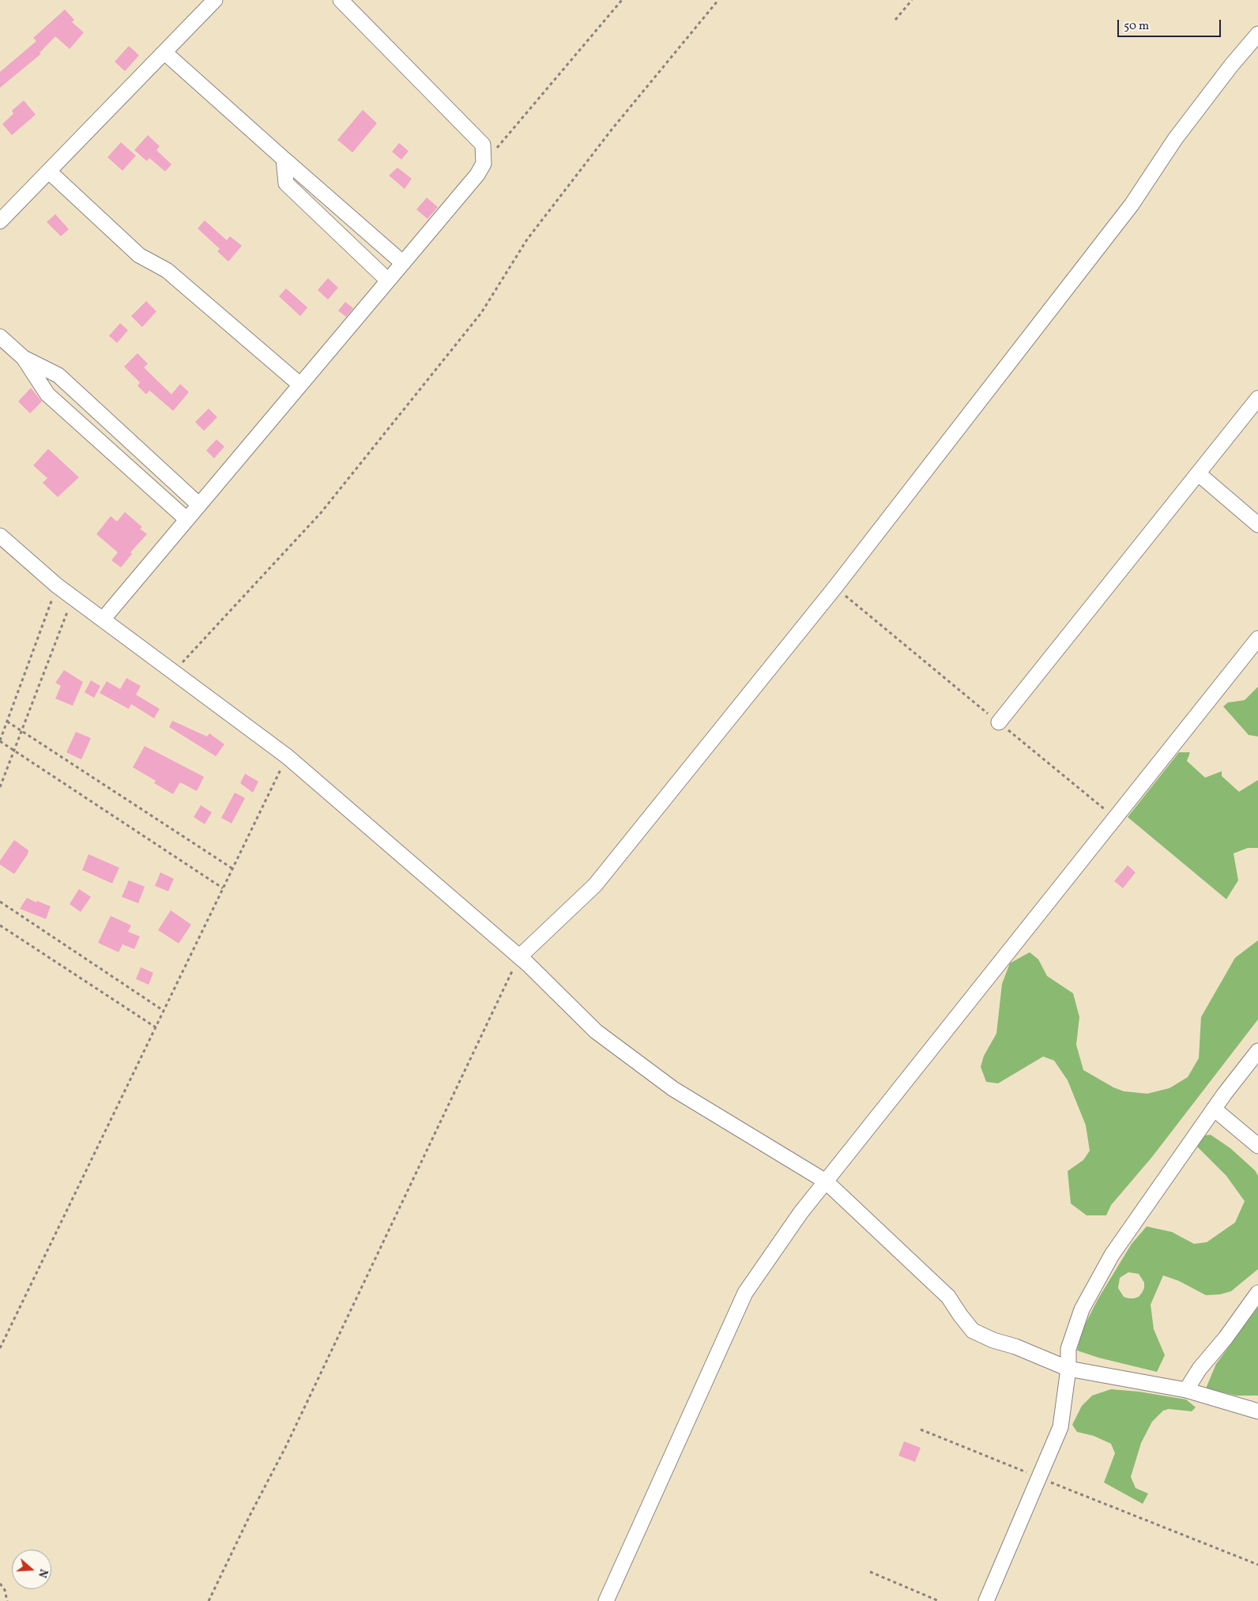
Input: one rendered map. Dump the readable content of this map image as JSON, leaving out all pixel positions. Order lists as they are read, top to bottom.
{
  "scale_bar": "50 m",
  "north": "right"
}
